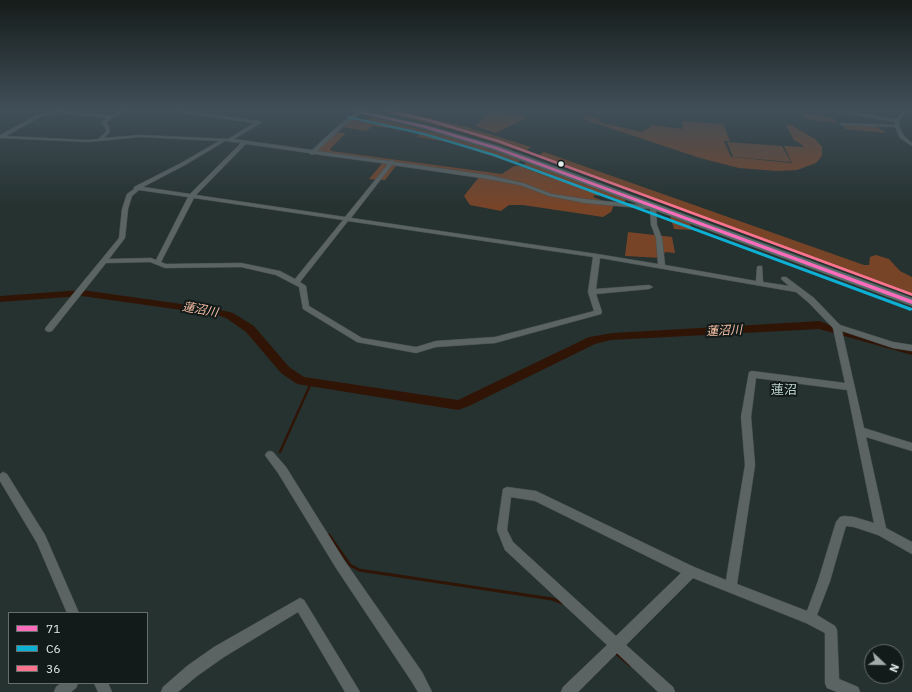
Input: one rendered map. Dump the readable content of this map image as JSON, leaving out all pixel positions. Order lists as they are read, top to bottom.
{
  "districts": ["蓮沼"],
  "water": ["蓮沼川"],
  "lines": ["transit line 71", "transit line C6", "transit line 36"],
  "legend": ["71", "C6", "36"],
  "north": "right"
}
